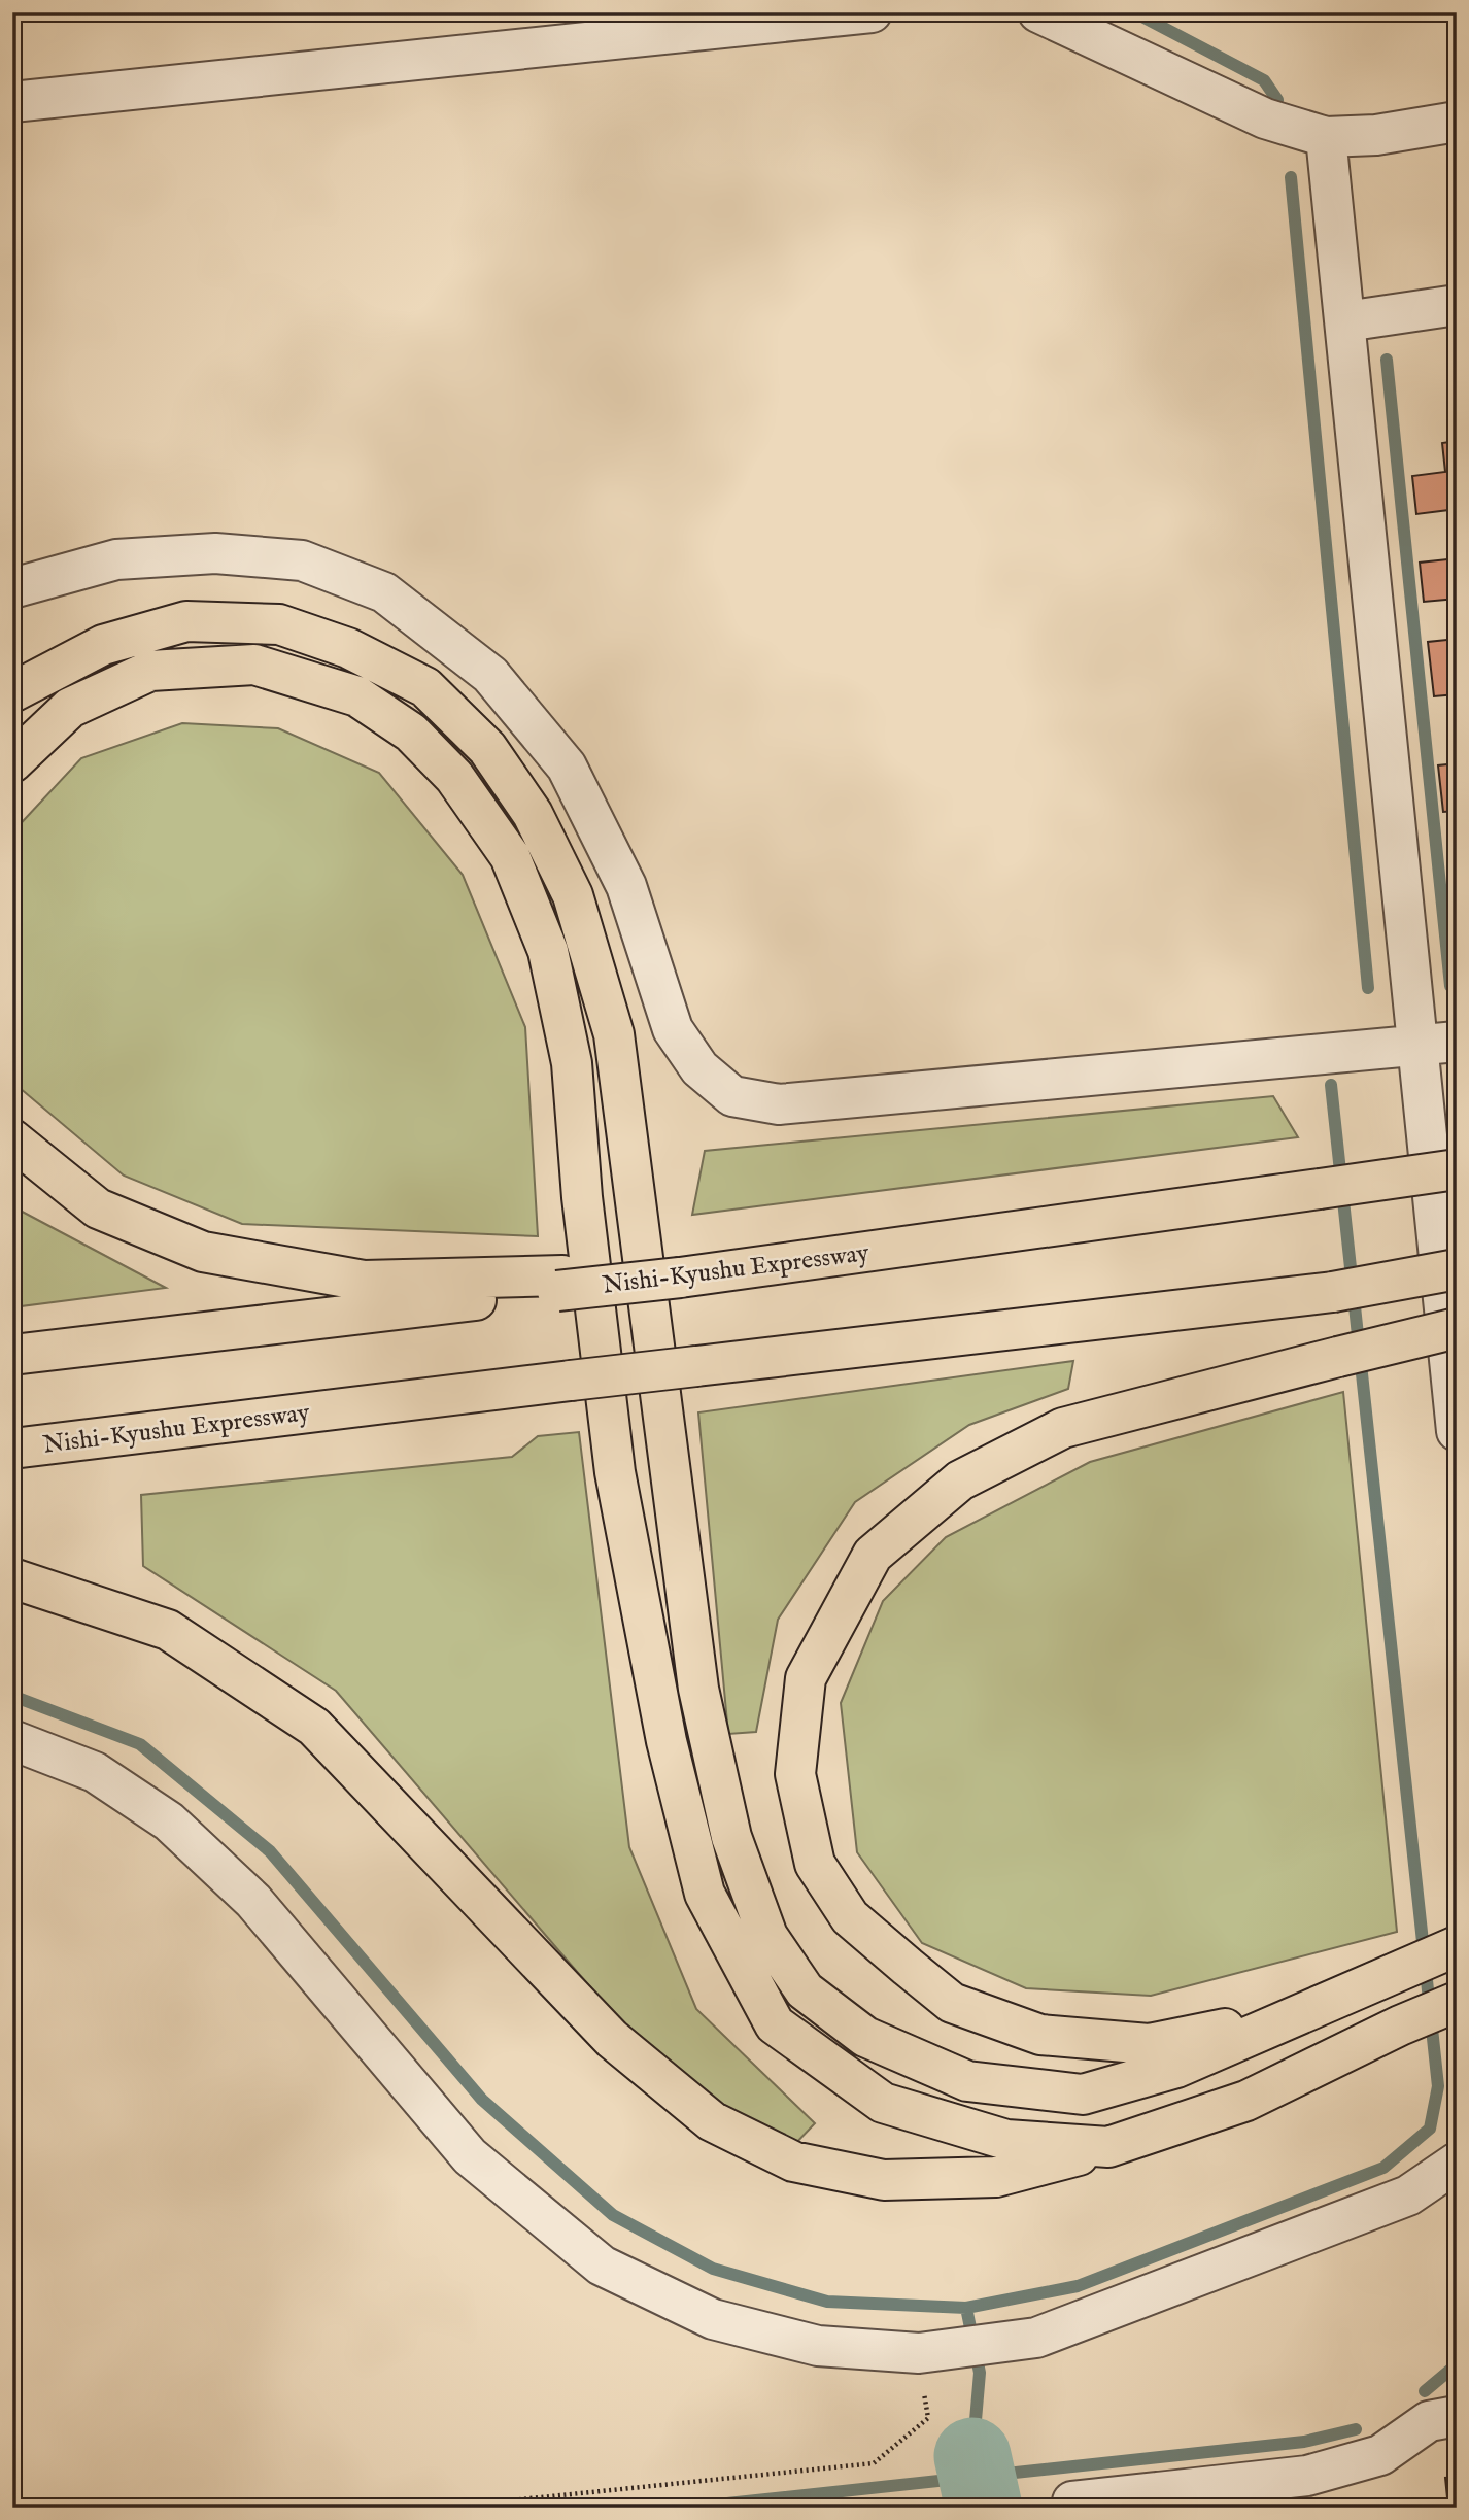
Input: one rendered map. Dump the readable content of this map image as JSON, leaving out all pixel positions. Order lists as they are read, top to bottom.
{
  "streets": {
    "highway": ["Nishi-Kyushu Expressway"]
  }
}
